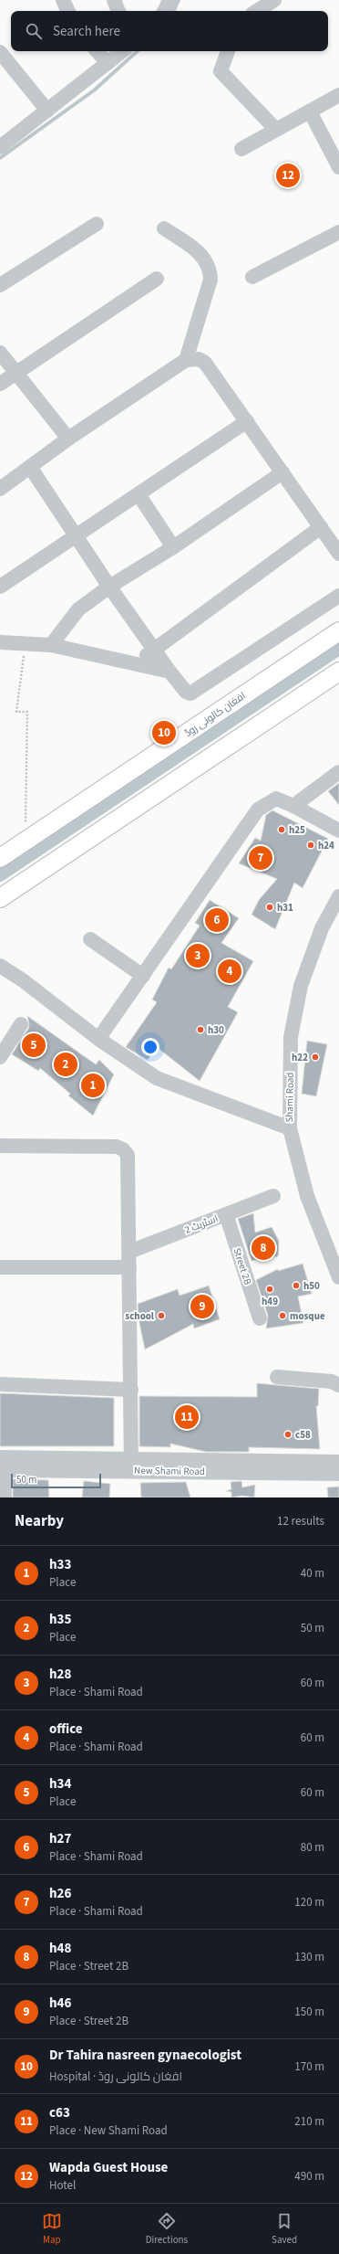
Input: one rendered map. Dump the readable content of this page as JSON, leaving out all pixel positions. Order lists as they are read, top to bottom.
{
  "streets": {
    "main road": ["افغان کالونی روڈ"],
    "street": [
      "Shami Road",
      "اسٹریٹ 2",
      "Street 2B",
      "New Shami Road"
    ]
  },
  "crossings": [
    ["اسٹریٹ 2", "Street 2B"]
  ],
  "places": [
    "h25",
    "h24",
    "h31",
    "h30",
    "h22",
    "h50",
    "h49",
    "school",
    "mosque",
    "c58"
  ],
  "scale_bar": "50 m",
  "page": {
    "search": "Search here",
    "pins": [
      "12",
      "10",
      "7",
      "6",
      "3",
      "4",
      "5",
      "2",
      "1",
      "8",
      "9",
      "11"
    ],
    "scale": "50 m",
    "heading": ["Nearby", "12 results"],
    "list": [
      {
        "mark": "1",
        "name": "h33",
        "note": "Place",
        "value": "40 m"
      },
      {
        "mark": "2",
        "name": "h35",
        "note": "Place",
        "value": "50 m"
      },
      {
        "mark": "3",
        "name": "h28",
        "note": "Place · Shami Road",
        "value": "60 m"
      },
      {
        "mark": "4",
        "name": "office",
        "note": "Place · Shami Road",
        "value": "60 m"
      },
      {
        "mark": "5",
        "name": "h34",
        "note": "Place",
        "value": "60 m"
      },
      {
        "mark": "6",
        "name": "h27",
        "note": "Place · Shami Road",
        "value": "80 m"
      },
      {
        "mark": "7",
        "name": "h26",
        "note": "Place · Shami Road",
        "value": "120 m"
      },
      {
        "mark": "8",
        "name": "h48",
        "note": "Place · Street 2B",
        "value": "130 m"
      },
      {
        "mark": "9",
        "name": "h46",
        "note": "Place · Street 2B",
        "value": "150 m"
      },
      {
        "mark": "10",
        "name": "Dr Tahira nasreen gynaecologist",
        "note": "Hospital · افغان کالونی روڈ",
        "value": "170 m"
      },
      {
        "mark": "11",
        "name": "c63",
        "note": "Place · New Shami Road",
        "value": "210 m"
      },
      {
        "mark": "12",
        "name": "Wapda Guest House",
        "note": "Hotel",
        "value": "490 m"
      }
    ],
    "nav": ["Map", "Directions", "Saved"]
  }
}
